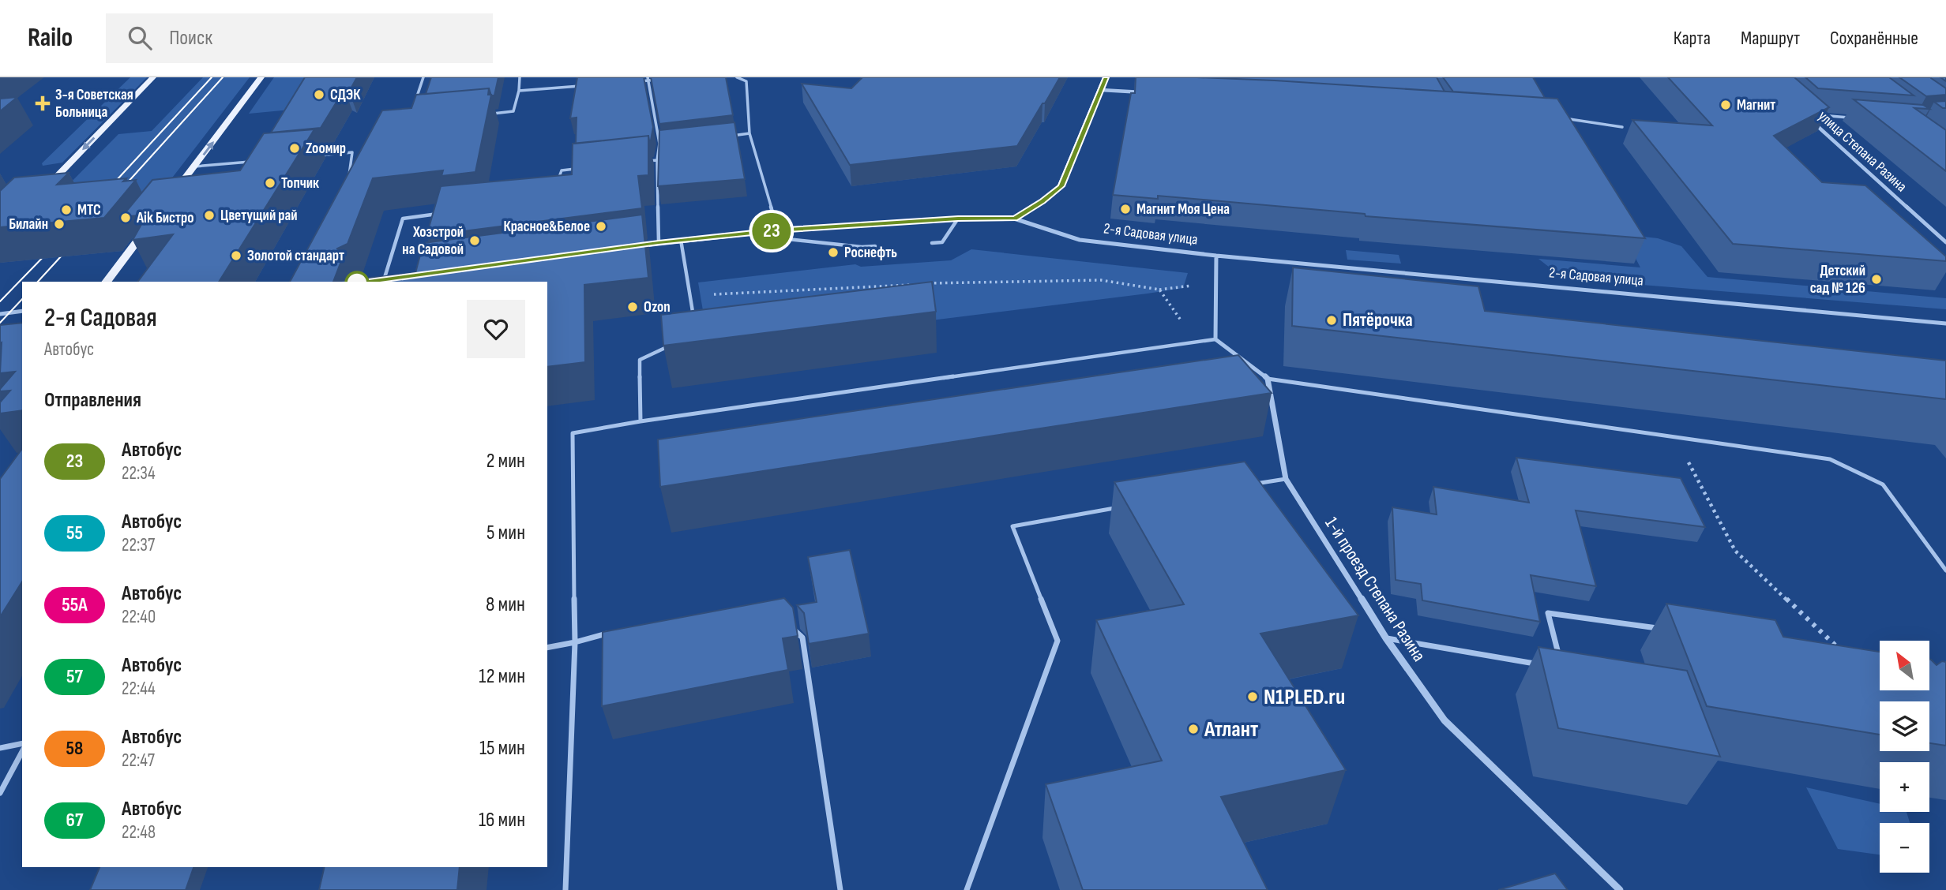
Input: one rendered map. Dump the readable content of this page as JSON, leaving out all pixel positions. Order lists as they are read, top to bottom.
{
  "streets": {
    "main road": ["2-я Садовая улица"],
    "street": ["улица Степана Разина", "1-й проезд Степана Разина"]
  },
  "places": {
    "other": [
      "СДЭК",
      "Магнит",
      "Zooмир",
      "Топчик",
      "Магнит Моя Цена",
      "МТС",
      "Цветущий рай",
      "Aik Бистро",
      "Билайн",
      "Красное&Белое",
      "Хозстрой на Садовой",
      "Роснефть",
      "Золотой стандарт",
      "Детский сад № 126",
      "Ozon",
      "Пятёрочка",
      "N1PLED.ru",
      "Атлант"
    ],
    "health": ["3-я Советская Больница"]
  },
  "lines": ["bus line 23"],
  "north": "top left",
  "page": {
    "header": "Railo",
    "search": "Поиск",
    "nav": ["Карта", "Маршрут", "Сохранённые"],
    "on_map": "23",
    "heading": [
      ["2-я Садовая", "Автобус"],
      "Отправления"
    ],
    "list": [
      {
        "mark": "23",
        "name": "Автобус",
        "note": "22:34",
        "value": "2 мин"
      },
      {
        "mark": "55",
        "name": "Автобус",
        "note": "22:37",
        "value": "5 мин"
      },
      {
        "mark": "55А",
        "name": "Автобус",
        "note": "22:40",
        "value": "8 мин"
      },
      {
        "mark": "57",
        "name": "Автобус",
        "note": "22:44",
        "value": "12 мин"
      },
      {
        "mark": "58",
        "name": "Автобус",
        "note": "22:47",
        "value": "15 мин"
      },
      {
        "mark": "67",
        "name": "Автобус",
        "note": "22:48",
        "value": "16 мин"
      }
    ],
    "map_buttons": ["+", "−"]
  }
}
